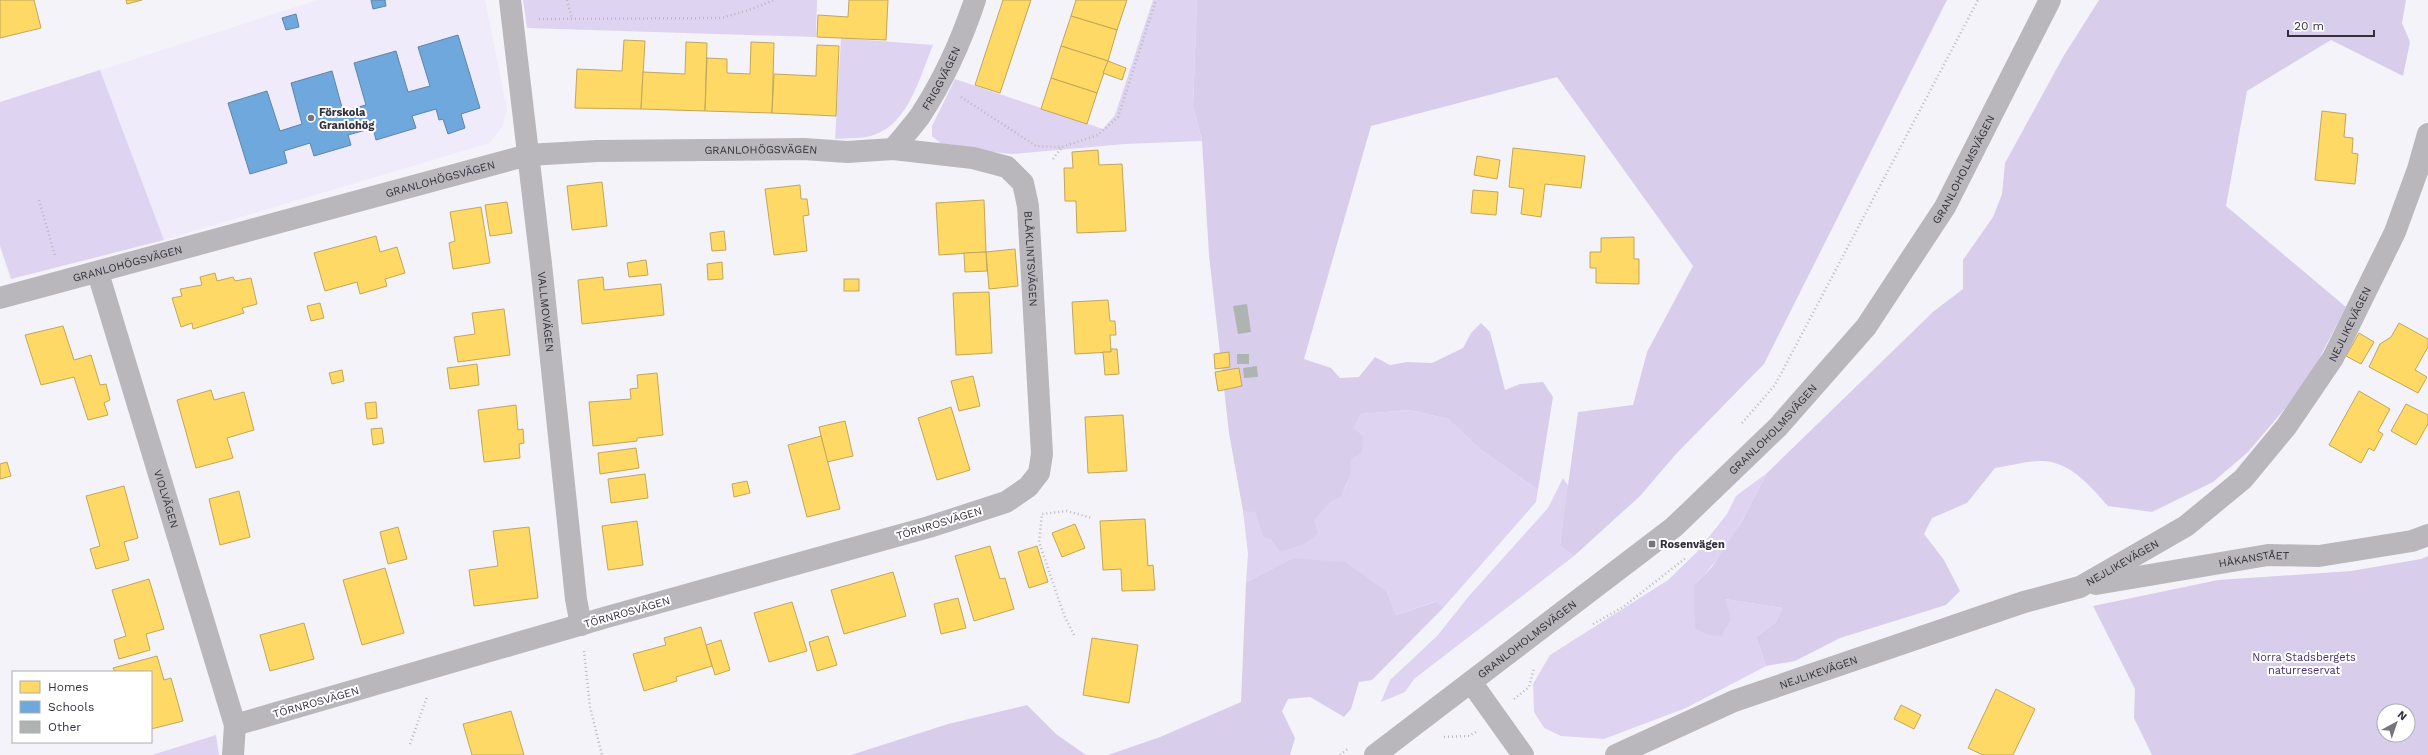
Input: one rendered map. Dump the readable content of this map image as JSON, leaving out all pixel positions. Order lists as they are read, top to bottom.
{
  "streets": {
    "street": [
      "FRIGGVÄGEN",
      "GRANLOHÖGSVÄGEN",
      "GRANLOHOLMSVÄGEN",
      "BLÅKLINTSVÄGEN",
      "VALLMOVÄGEN",
      "NEJLIKEVÄGEN",
      "VIOLVÄGEN",
      "TÖRNROSVÄGEN",
      "HÅKANSTÅET"
    ]
  },
  "crossings": [
    ["FRIGGVÄGEN", "GRANLOHÖGSVÄGEN"],
    ["FRIGGVÄGEN", "BLÅKLINTSVÄGEN"],
    ["GRANLOHÖGSVÄGEN", "BLÅKLINTSVÄGEN"],
    ["GRANLOHÖGSVÄGEN", "VALLMOVÄGEN"],
    ["GRANLOHÖGSVÄGEN", "VIOLVÄGEN"],
    ["BLÅKLINTSVÄGEN", "TÖRNROSVÄGEN"],
    ["VALLMOVÄGEN", "TÖRNROSVÄGEN"],
    ["NEJLIKEVÄGEN", "HÅKANSTÅET"],
    ["VIOLVÄGEN", "TÖRNROSVÄGEN"]
  ],
  "parks": ["Norra Stadsbergets naturreservat"],
  "places": {
    "other": ["Förskola Granlohög"],
    "transit": ["Rosenvägen"]
  },
  "legend": ["Homes", "Schools", "Other"],
  "scale_bar": "20 m",
  "north": "top right"
}
